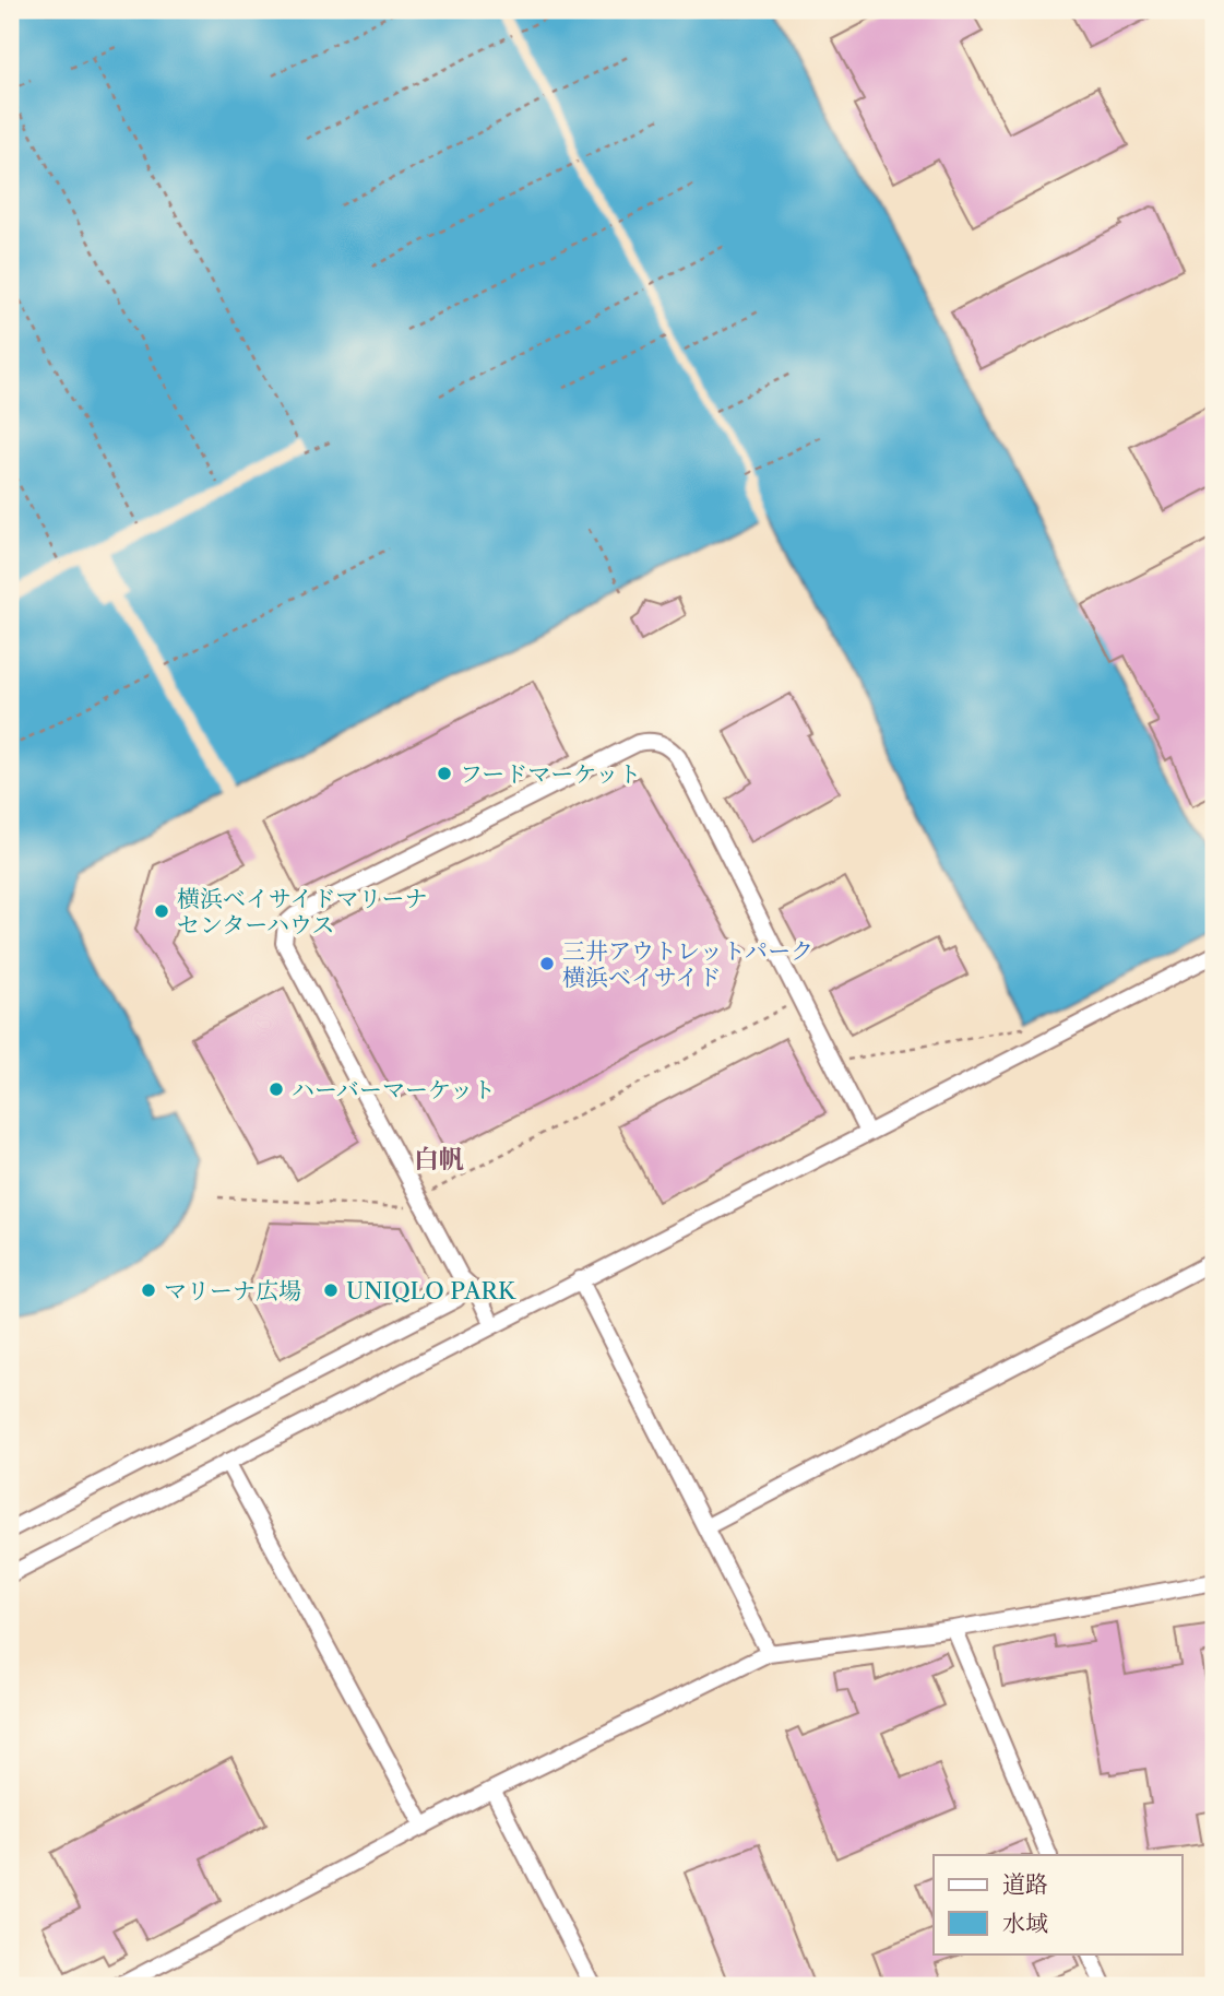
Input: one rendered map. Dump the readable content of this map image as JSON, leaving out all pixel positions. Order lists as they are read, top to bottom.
{
  "districts": ["白帆"],
  "places": [
    "フードマーケット",
    "横浜ベイサイドマリーナ センターハウス",
    "三井アウトレットパーク 横浜ベイサイド",
    "ハーバーマーケット",
    "マリーナ広場",
    "UNIQLO PARK"
  ],
  "legend": ["道路", "水域"]
}
